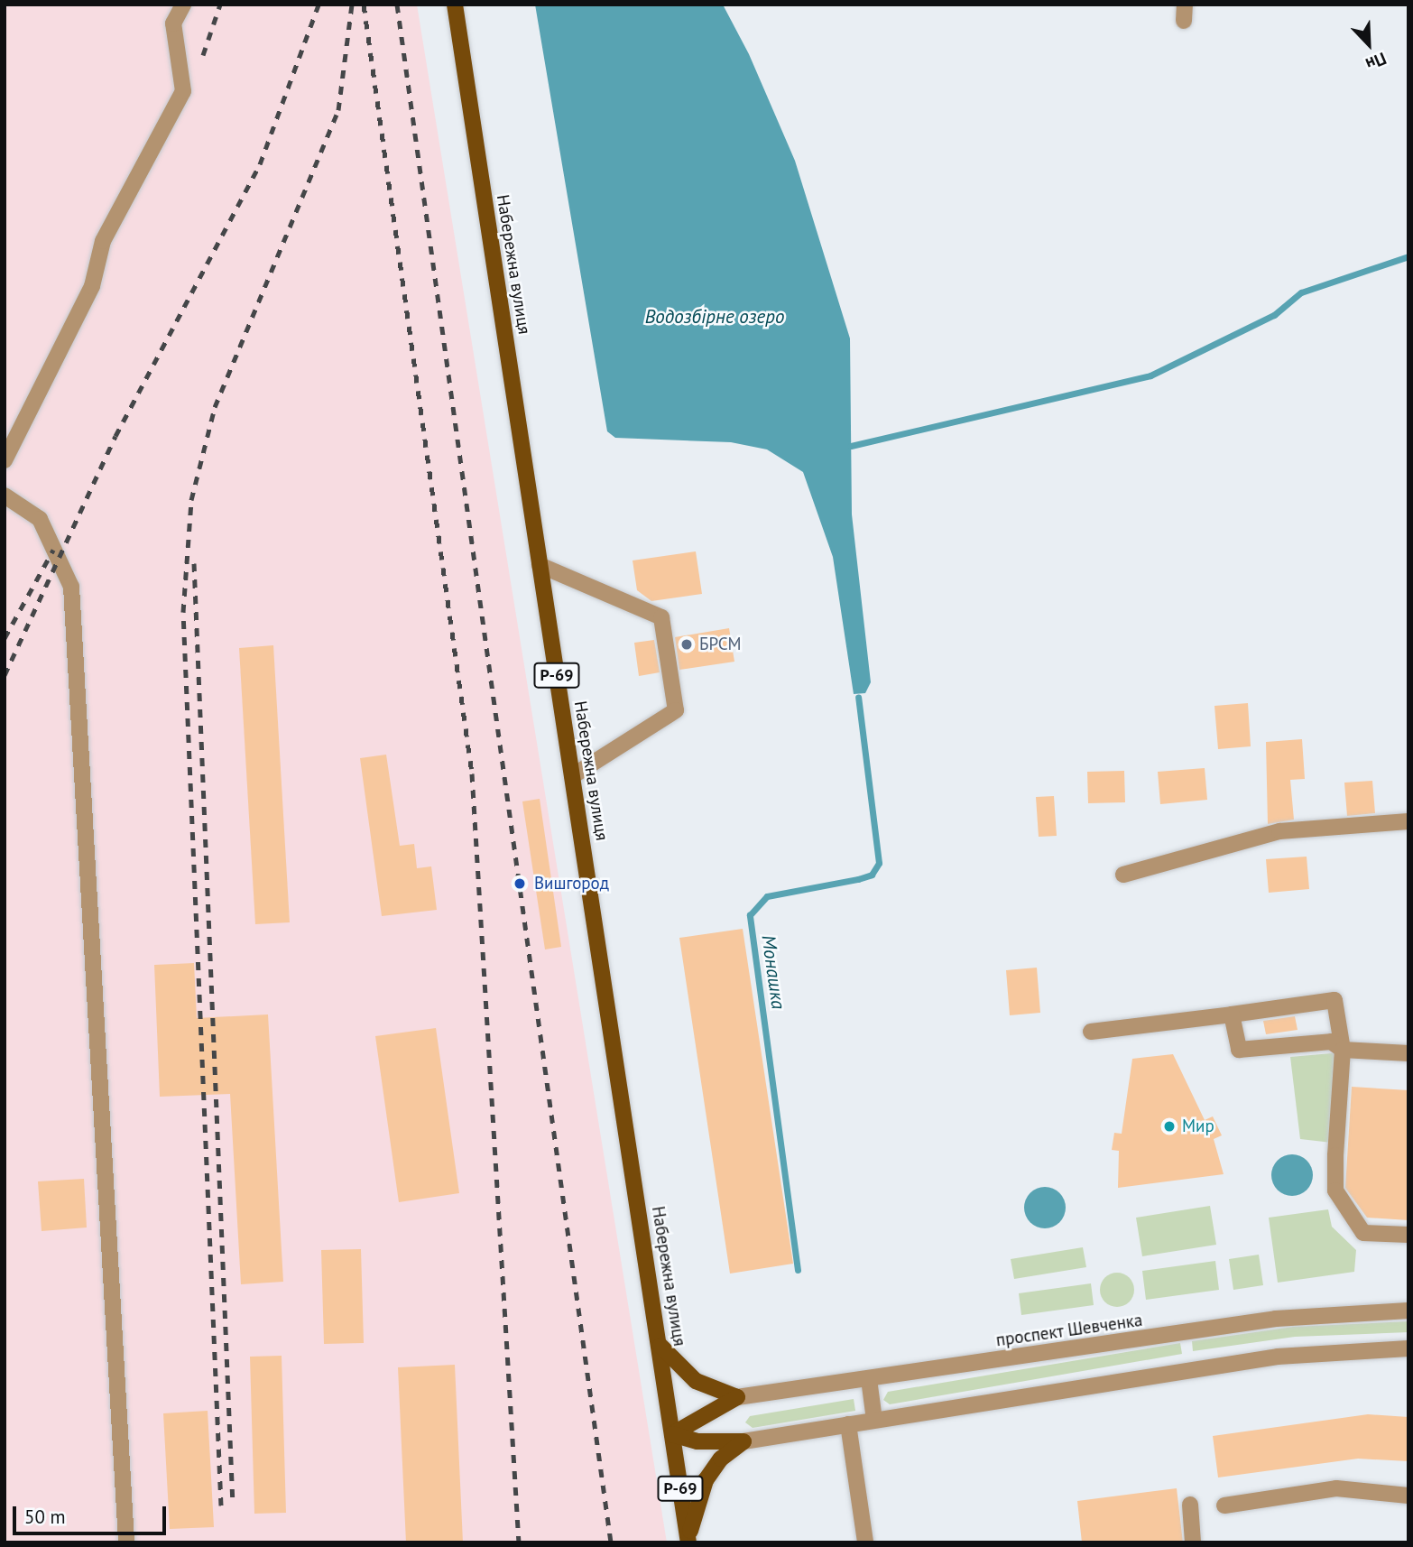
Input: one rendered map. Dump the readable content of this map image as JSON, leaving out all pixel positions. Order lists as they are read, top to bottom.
{
  "streets": {
    "main road": ["Набережна вулиця", "Р-69"],
    "street": ["проспект Шевченка"]
  },
  "water": ["Водозбірне озеро", "Монашка"],
  "places": ["БРСМ", "Вишгород", "Мир"],
  "scale_bar": "50 m",
  "north": "bottom right"
}
